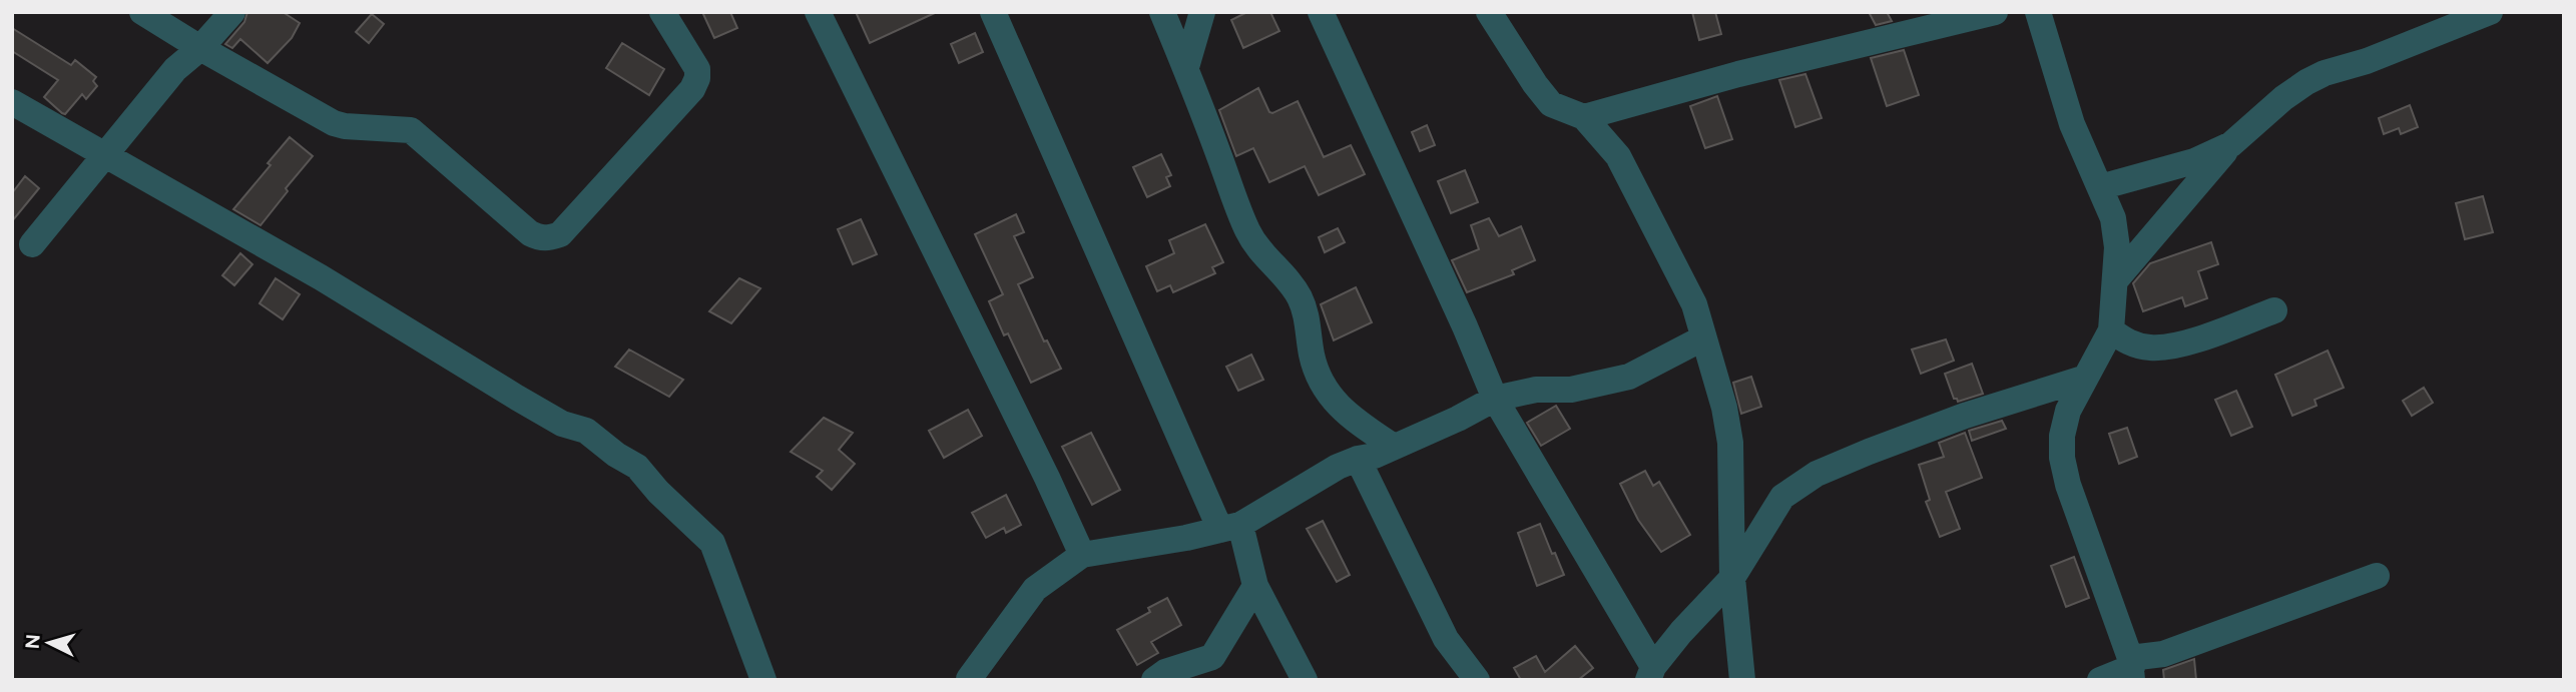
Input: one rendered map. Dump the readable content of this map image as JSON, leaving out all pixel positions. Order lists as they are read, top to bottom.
{
  "north": "left"
}
